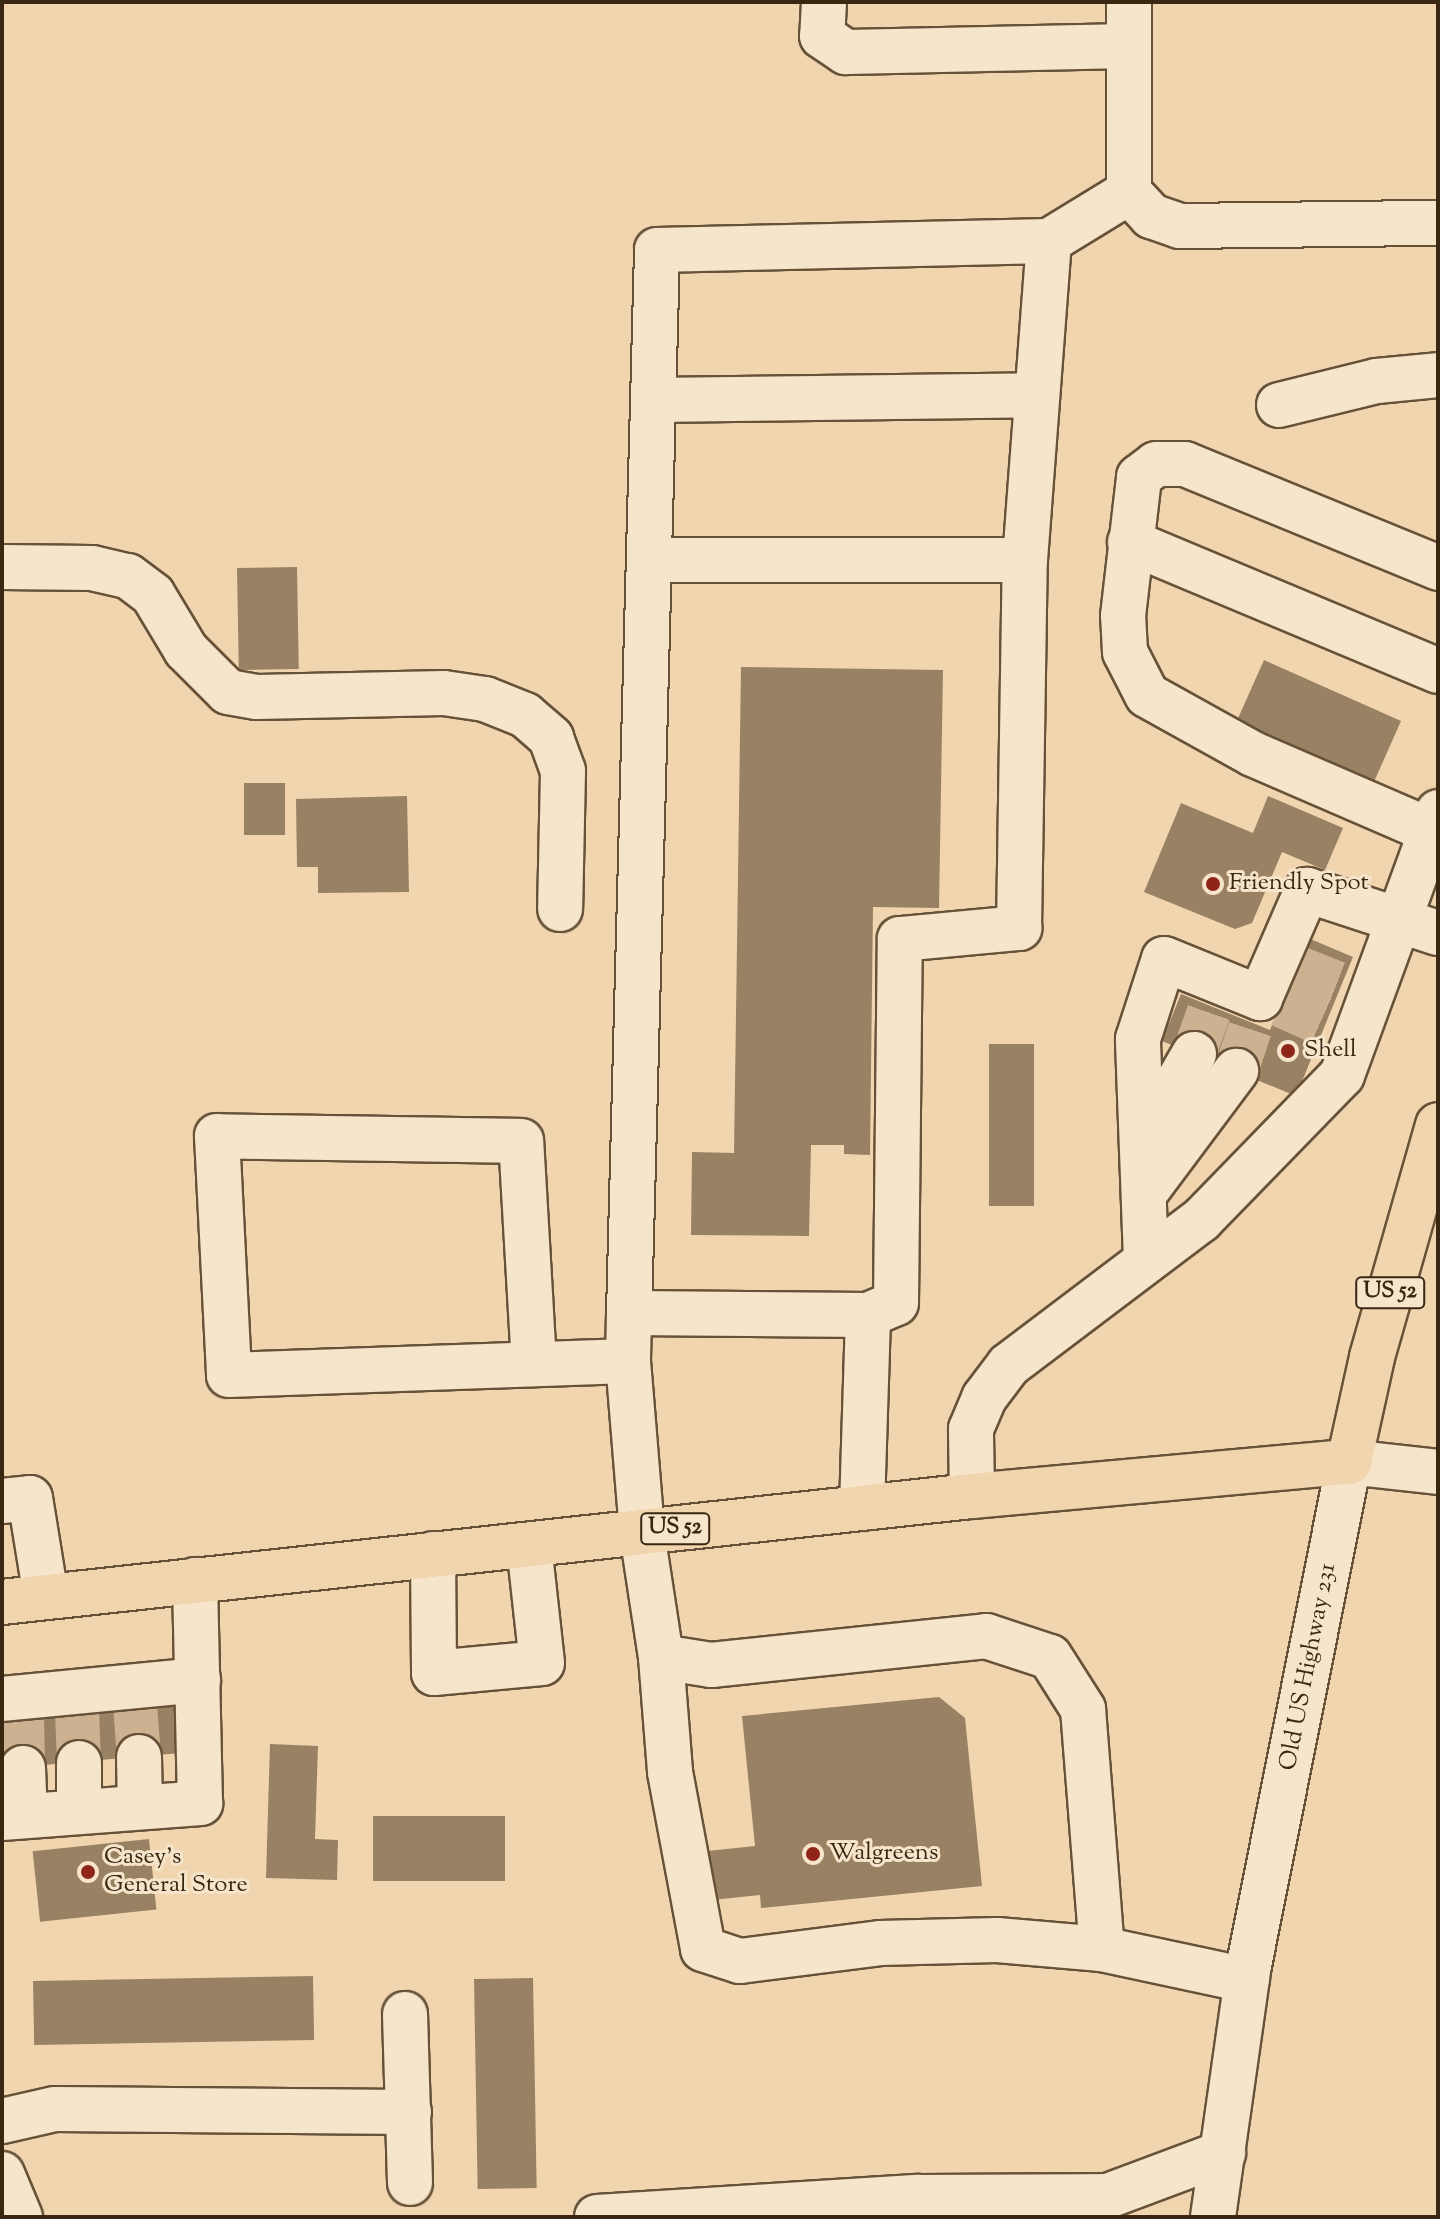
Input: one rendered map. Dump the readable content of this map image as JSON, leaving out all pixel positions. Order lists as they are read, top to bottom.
{
  "streets": {
    "main road": ["US 52", "Old US Highway 231"]
  },
  "crossings": [
    ["US 52", "Old US Highway 231"]
  ],
  "places": [
    "Friendly Spot",
    "Shell",
    "Walgreens",
    "Casey's General Store"
  ]
}
